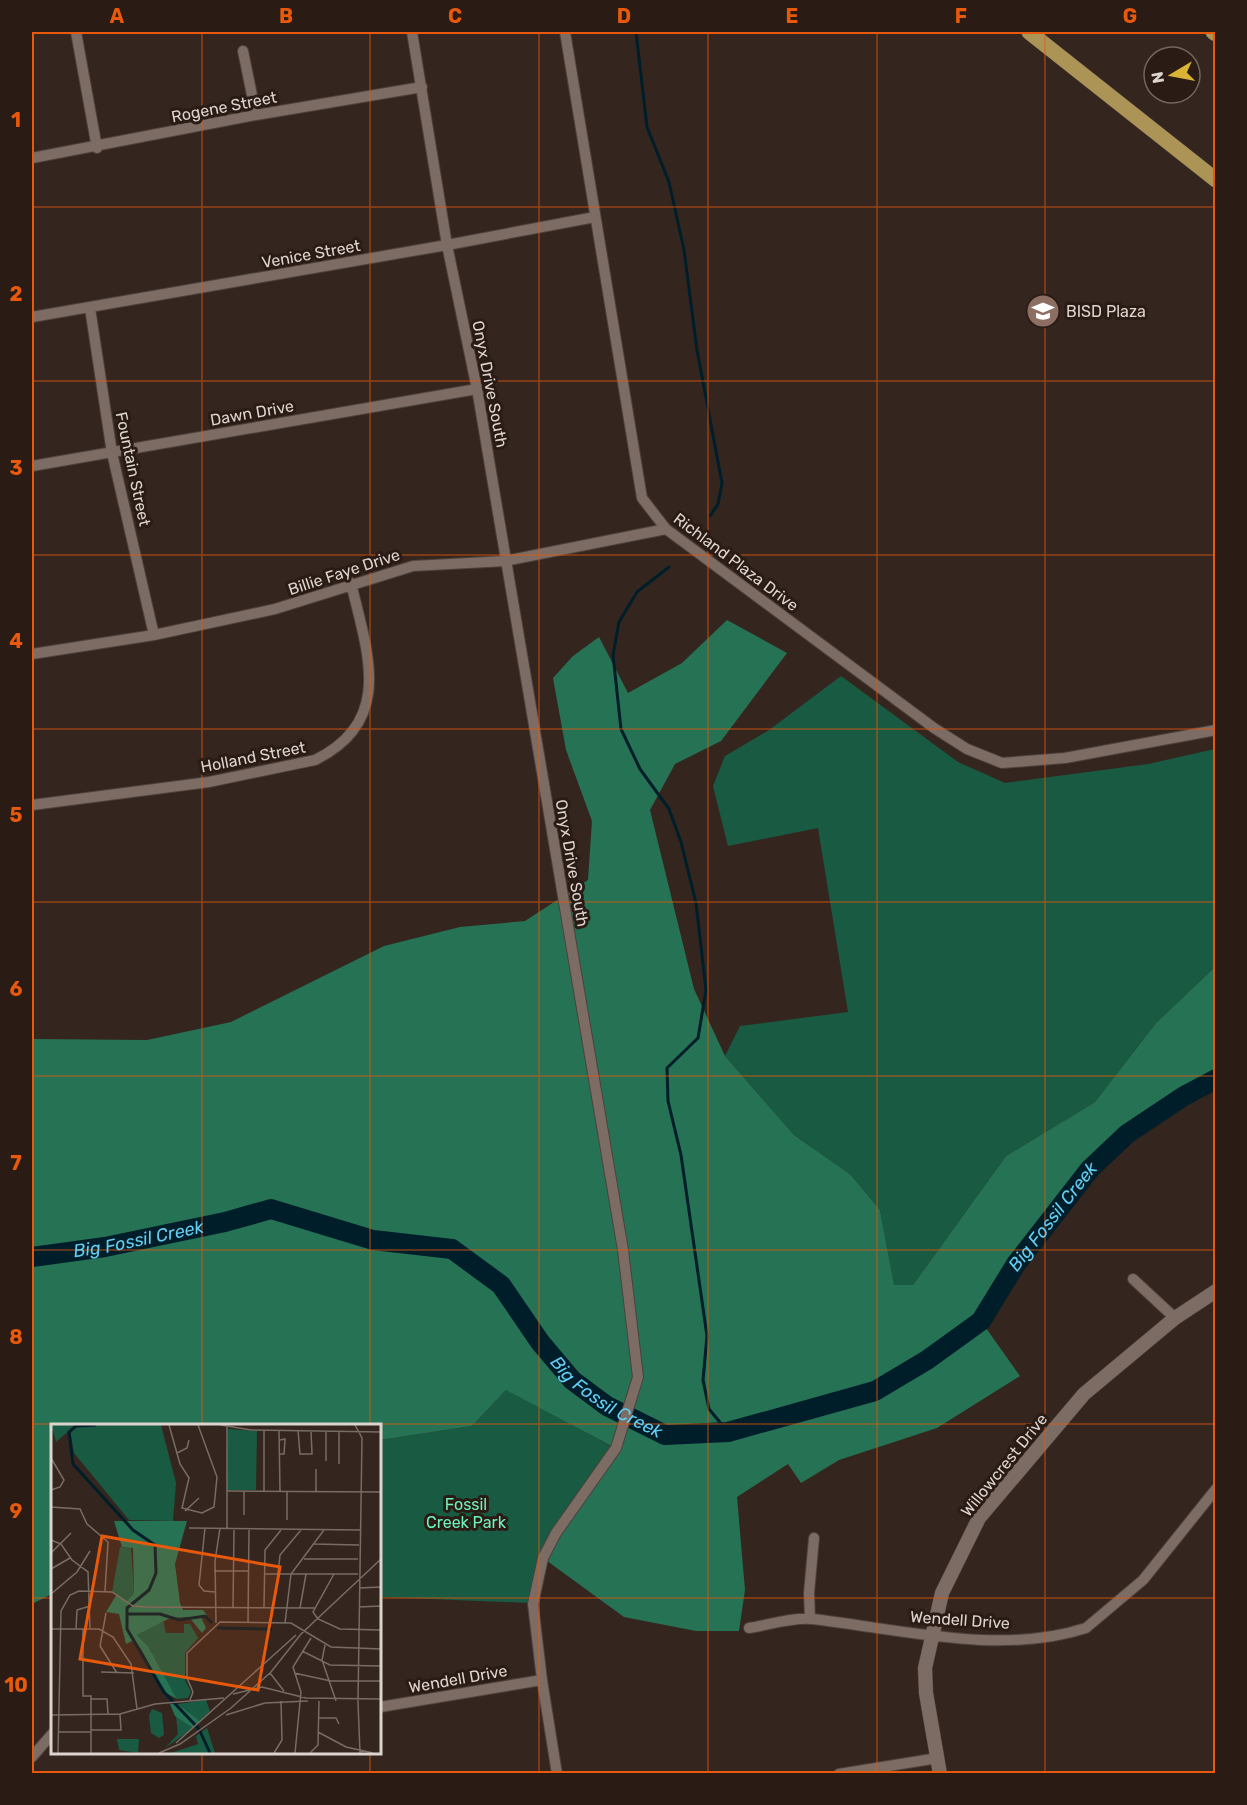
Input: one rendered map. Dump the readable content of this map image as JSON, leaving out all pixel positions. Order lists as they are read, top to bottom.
{
  "streets": {
    "street": [
      "Rogene Street",
      "Venice Street",
      "Onyx Drive South",
      "Dawn Drive",
      "Fountain Street",
      "Richland Plaza Drive",
      "Billie Faye Drive",
      "Holland Street",
      "Willowcrest Drive",
      "Wendell Drive"
    ]
  },
  "crossings": [
    ["Rogene Street", "Onyx Drive South"],
    ["Venice Street", "Onyx Drive South"],
    ["Venice Street", "Fountain Street"],
    ["Venice Street", "Richland Plaza Drive"],
    ["Onyx Drive South", "Dawn Drive"],
    ["Onyx Drive South", "Billie Faye Drive"],
    ["Onyx Drive South", "Wendell Drive"],
    ["Dawn Drive", "Fountain Street"],
    ["Fountain Street", "Billie Faye Drive"],
    ["Richland Plaza Drive", "Billie Faye Drive"],
    ["Billie Faye Drive", "Holland Street"],
    ["Willowcrest Drive", "Wendell Drive"]
  ],
  "water": ["Big Fossil Creek"],
  "parks": ["Fossil Creek Park"],
  "places": {
    "school or university": ["BISD Plaza"]
  },
  "north": "left",
  "grid": {
    "columns": [
      "A",
      "B",
      "C",
      "D",
      "E",
      "F",
      "G"
    ],
    "rows": [
      "1",
      "2",
      "3",
      "4",
      "5",
      "6",
      "7",
      "8",
      "9",
      "10"
    ]
  }
}
